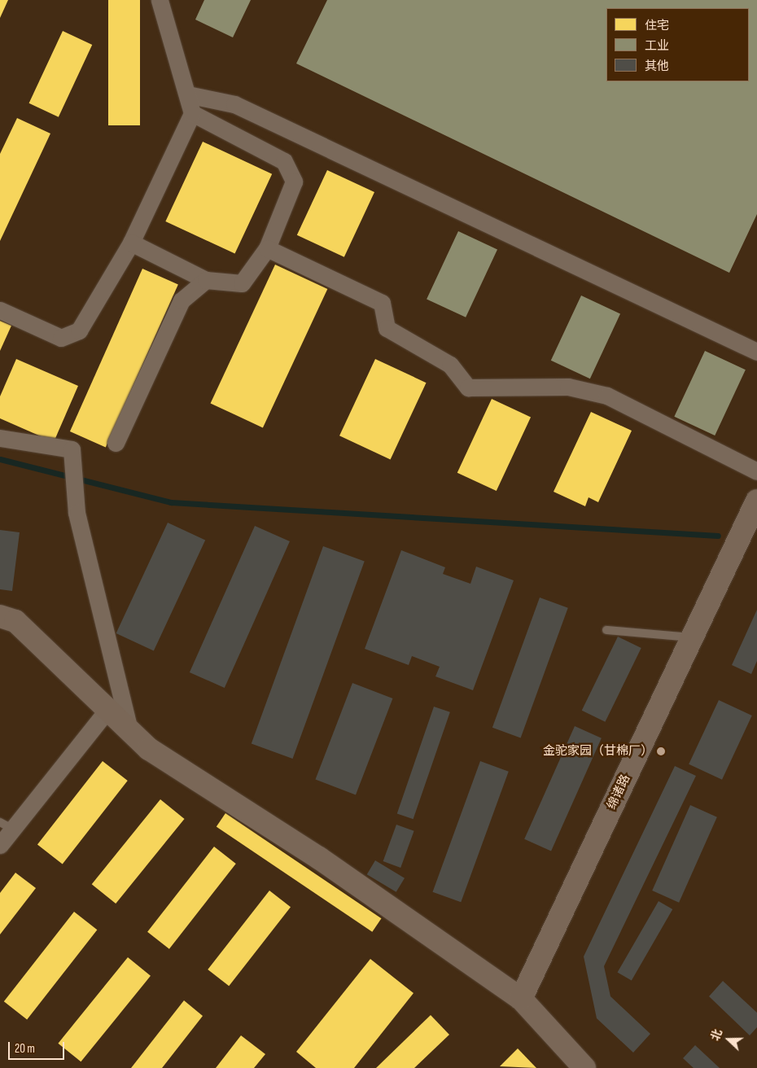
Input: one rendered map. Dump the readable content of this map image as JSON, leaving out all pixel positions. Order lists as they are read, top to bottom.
{
  "streets": {
    "street": ["绵诸路"]
  },
  "places": ["金驼家园（甘棉厂）"],
  "legend": ["住宅", "工业", "其他"],
  "scale_bar": "20 m",
  "north": "left"
}
